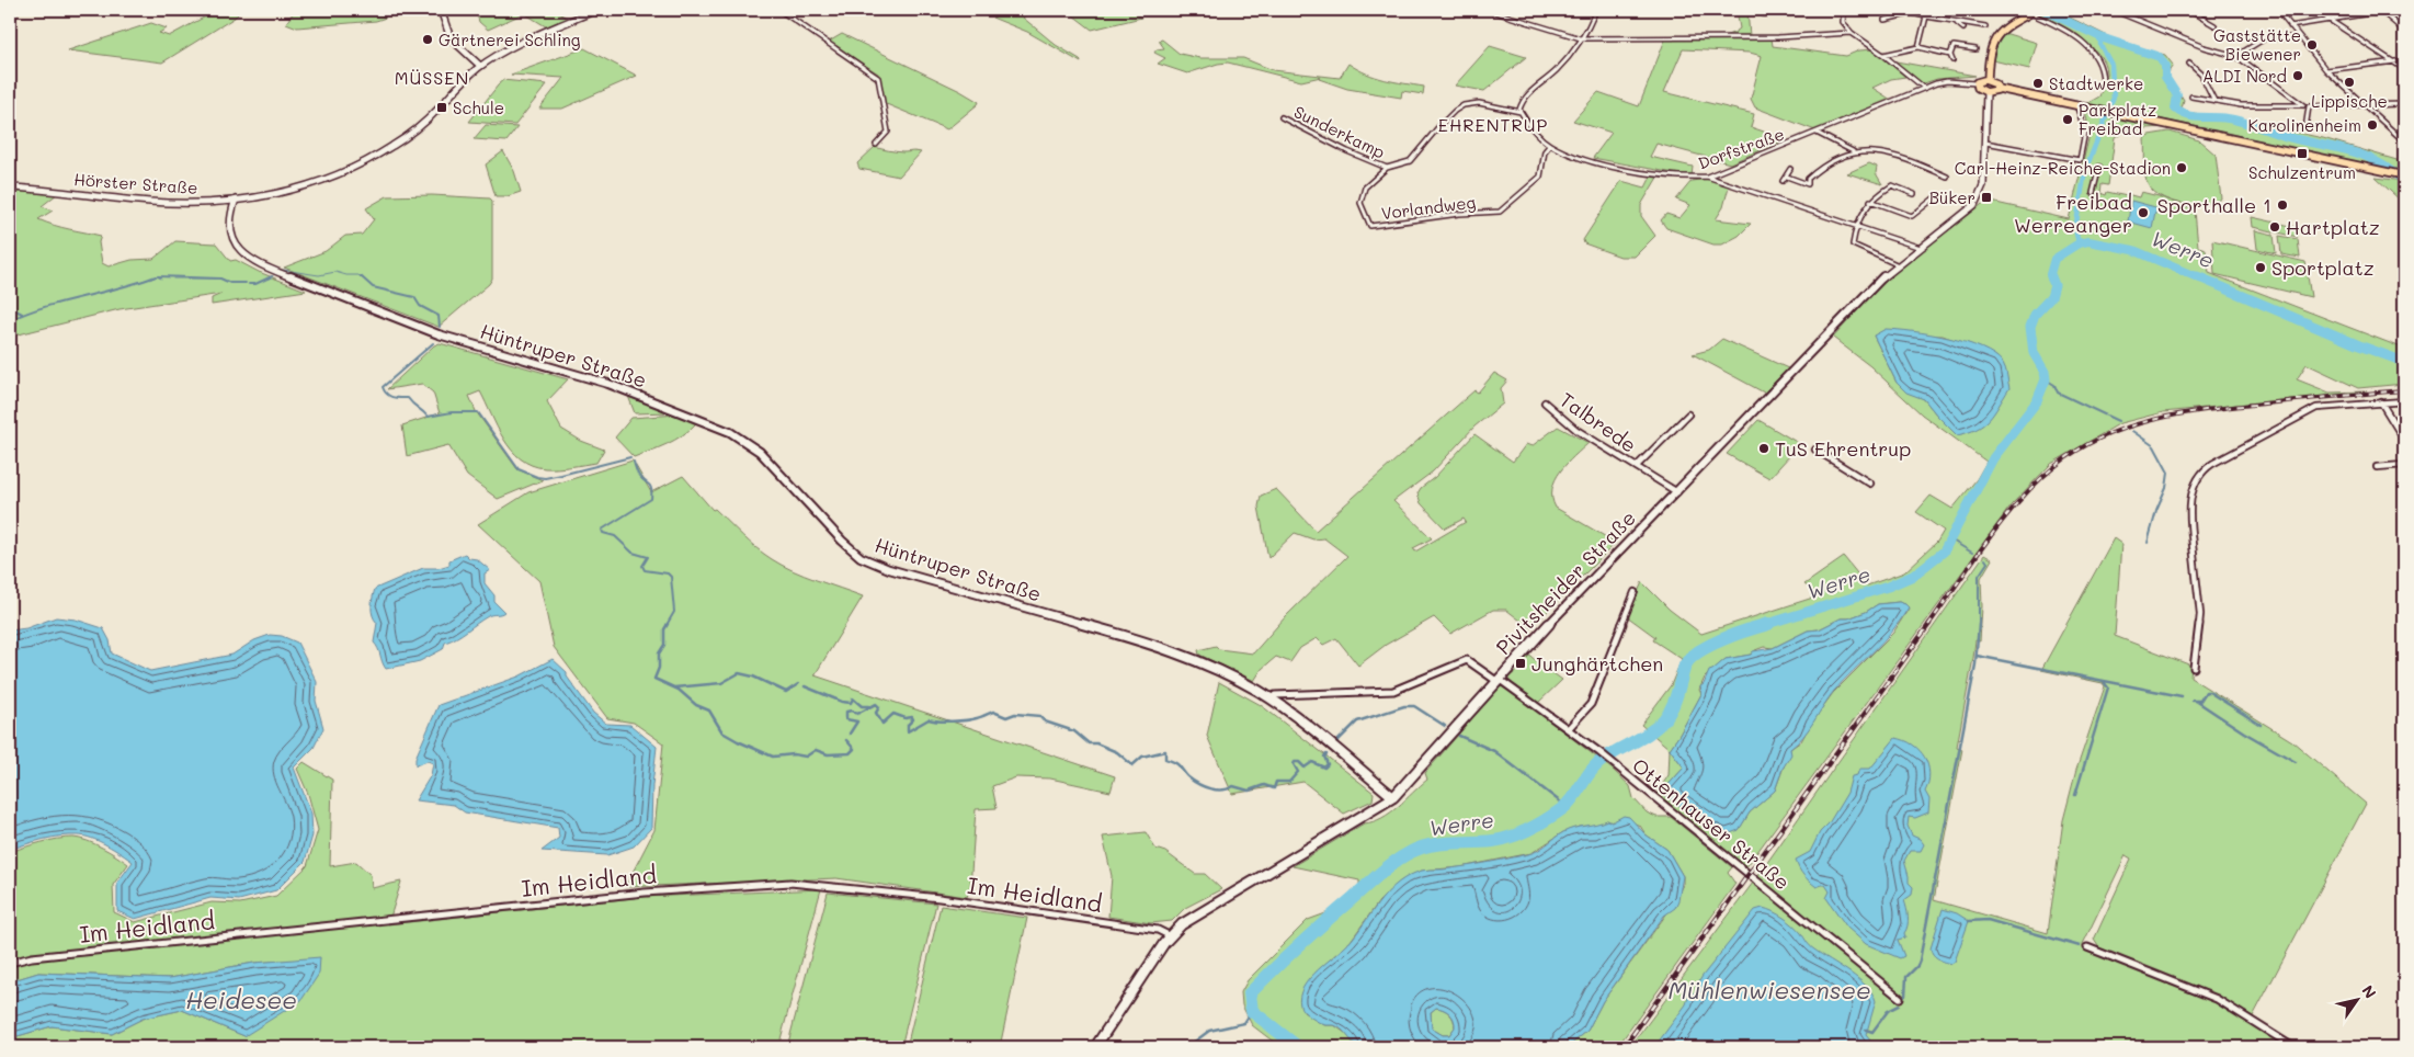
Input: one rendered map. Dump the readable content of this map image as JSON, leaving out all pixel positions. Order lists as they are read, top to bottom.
{
  "streets": {
    "street": [
      "Sunderkamp",
      "Dorfstraße",
      "Hörster Straße",
      "Vorlandweg",
      "Hüntruper Straße",
      "Talbrede",
      "Pivitsheider Straße",
      "Ottenhauser Straße",
      "Im Heidland"
    ]
  },
  "crossings": [
    ["Sunderkamp", "Vorlandweg"],
    ["Dorfstraße", "Vorlandweg"],
    ["Hörster Straße", "Hüntruper Straße"],
    ["Hüntruper Straße", "Pivitsheider Straße"],
    ["Hüntruper Straße", "Ottenhauser Straße"],
    ["Talbrede", "Pivitsheider Straße"],
    ["Pivitsheider Straße", "Ottenhauser Straße"],
    ["Pivitsheider Straße", "Im Heidland"]
  ],
  "districts": ["MÜSSEN", "EHRENTRUP"],
  "water": ["Werre", "Mühlenwiesensee", "Heidesee"],
  "places": {
    "other": [
      "Gärtnerei Schling",
      "Gaststätte Biewener",
      "ALDI Nord",
      "Lippische",
      "Stadtwerke",
      "Parkplatz Freibad",
      "Karolinenheim",
      "Carl-Heinz-Reiche-Stadion",
      "Sporthalle 1",
      "Freibad Werreanger",
      "Hartplatz",
      "Sportplatz",
      "TuS Ehrentrup"
    ],
    "transit": [
      "Schule",
      "Schulzentrum",
      "Büker",
      "Junghärtchen"
    ]
  },
  "north": "top right"
}
